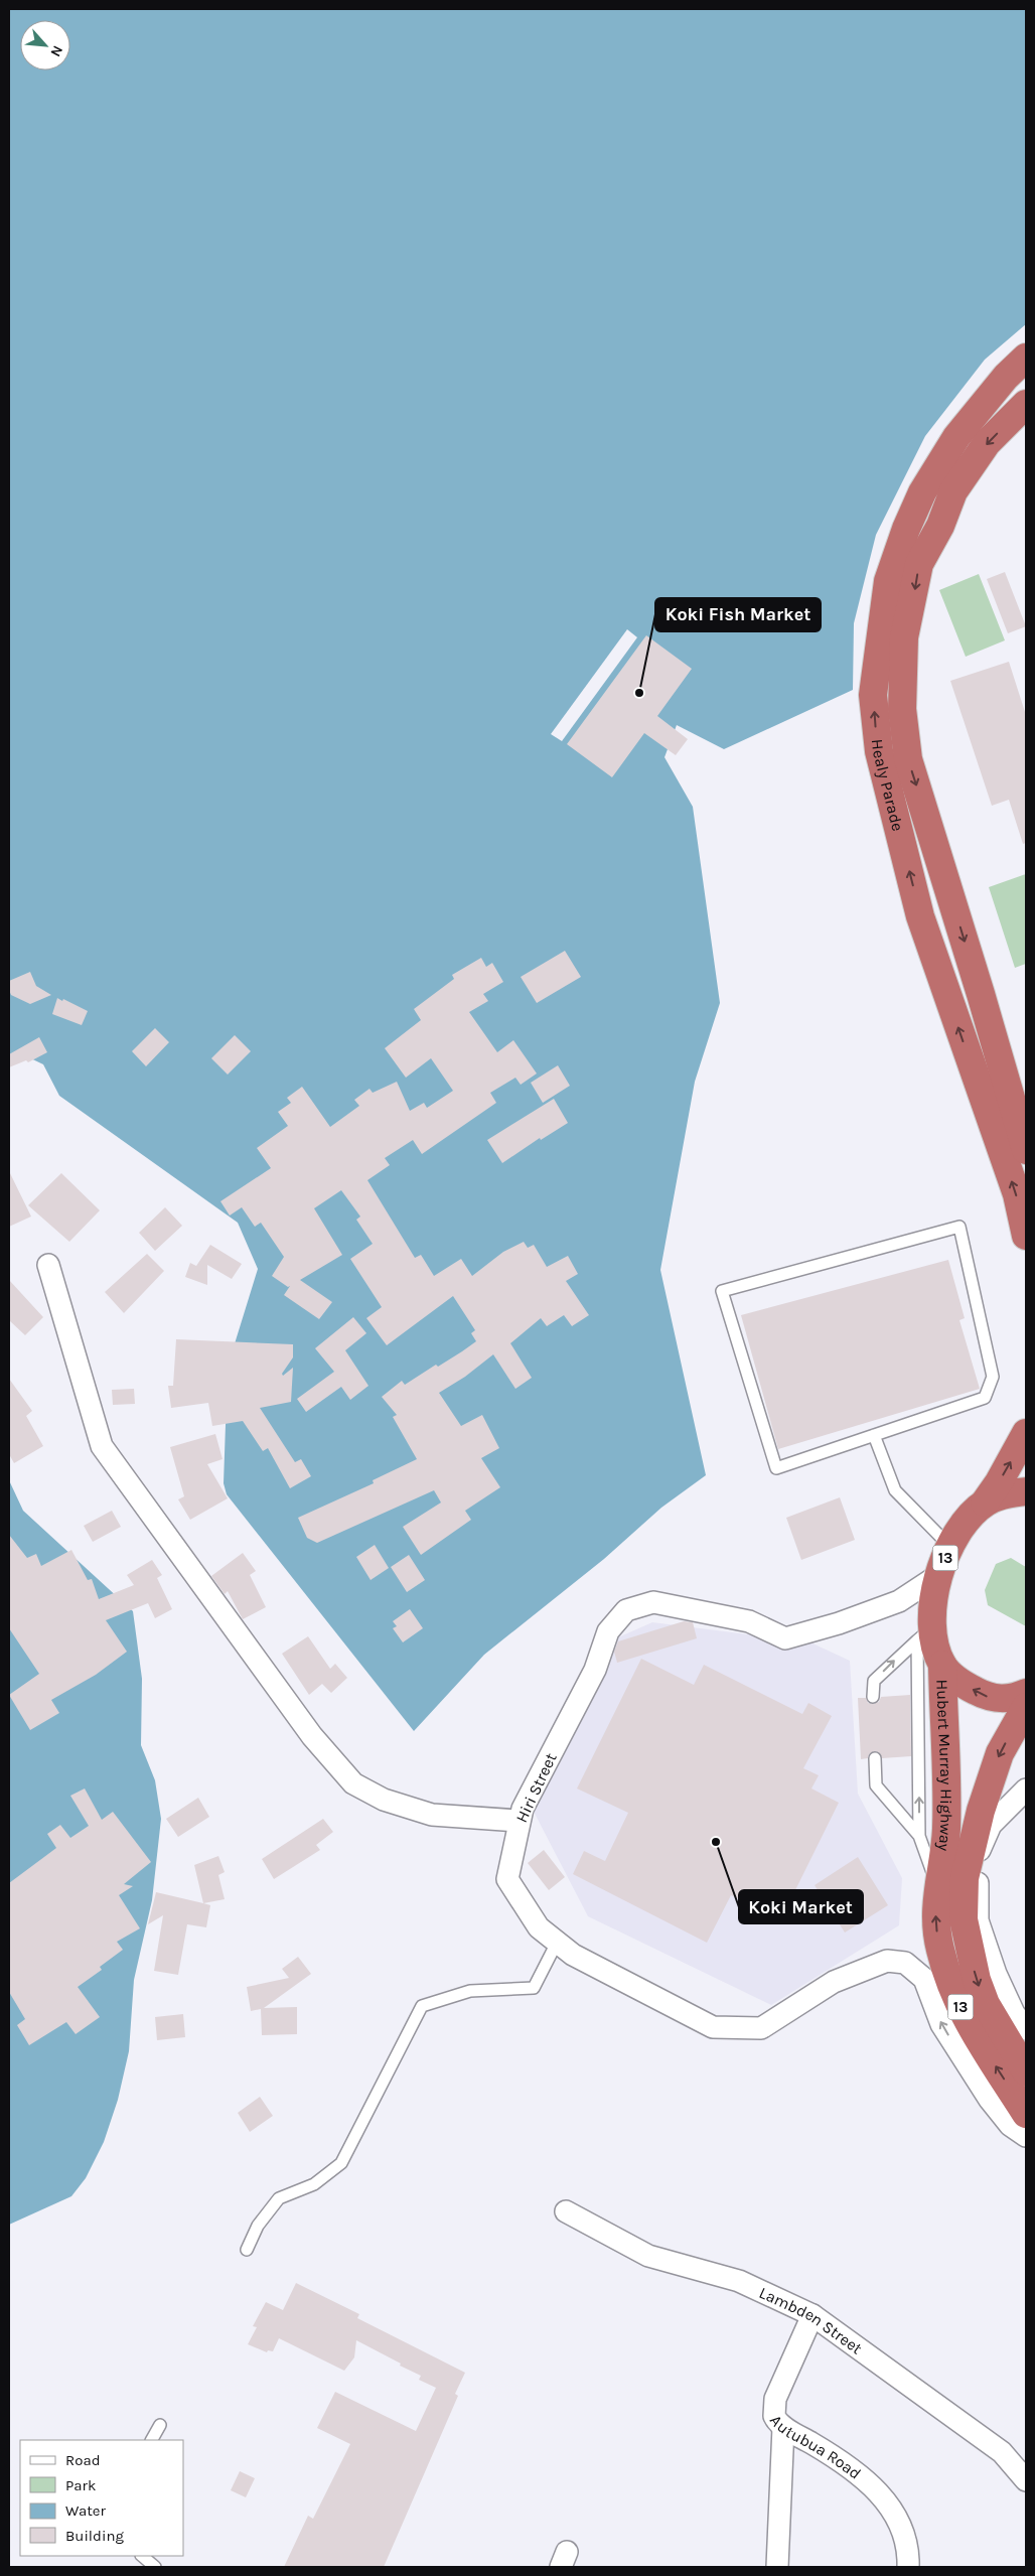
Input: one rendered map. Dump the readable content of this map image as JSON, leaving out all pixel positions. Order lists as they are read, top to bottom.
{
  "streets": {
    "highway": ["Healy Parade", "13", "Hubert Murray Highway"],
    "street": ["Hiri Street", "Lambden Street", "Autubua Road"]
  },
  "crossings": [
    ["Hubert Murray Highway", "Hiri Street"],
    ["Lambden Street", "Autubua Road"]
  ],
  "one_way": ["Hiri Street"],
  "places": ["Koki Fish Market", "Koki Market"],
  "legend": [
    "Road",
    "Park",
    "Water",
    "Building"
  ],
  "north": "bottom right"
}
